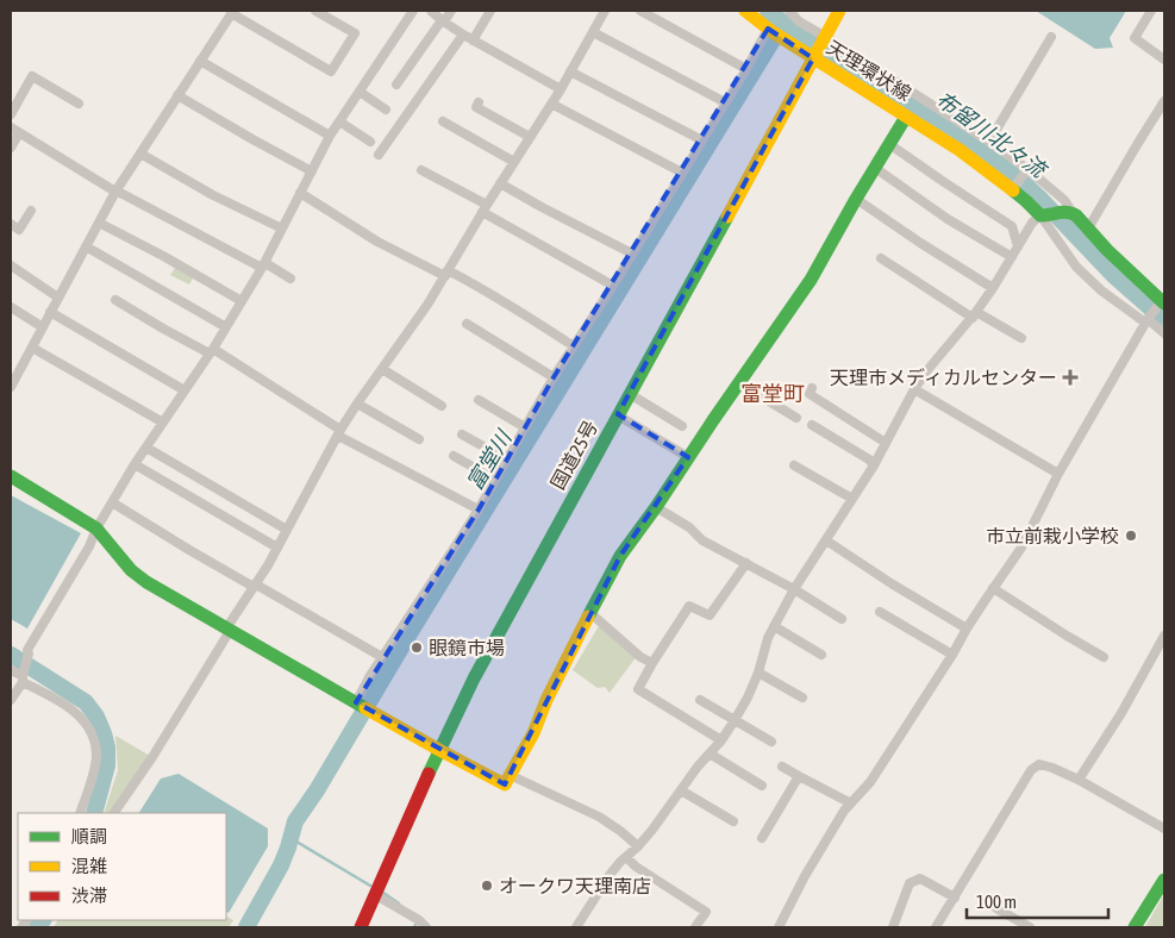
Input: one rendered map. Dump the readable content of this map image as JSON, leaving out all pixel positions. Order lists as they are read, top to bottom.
{
  "streets": {
    "main road": ["天理環状線", "国道25号"]
  },
  "crossings": [
    ["天理環状線", "国道25号"]
  ],
  "districts": ["富堂町"],
  "water": ["布留川北々流", "富堂川"],
  "places": {
    "health": ["天理市メディカルセンター"],
    "other": ["市立前栽小学校", "眼鏡市場", "オークワ天理南店"]
  },
  "legend": ["順調", "混雑", "渋滞"],
  "scale_bar": "100 m"
}
